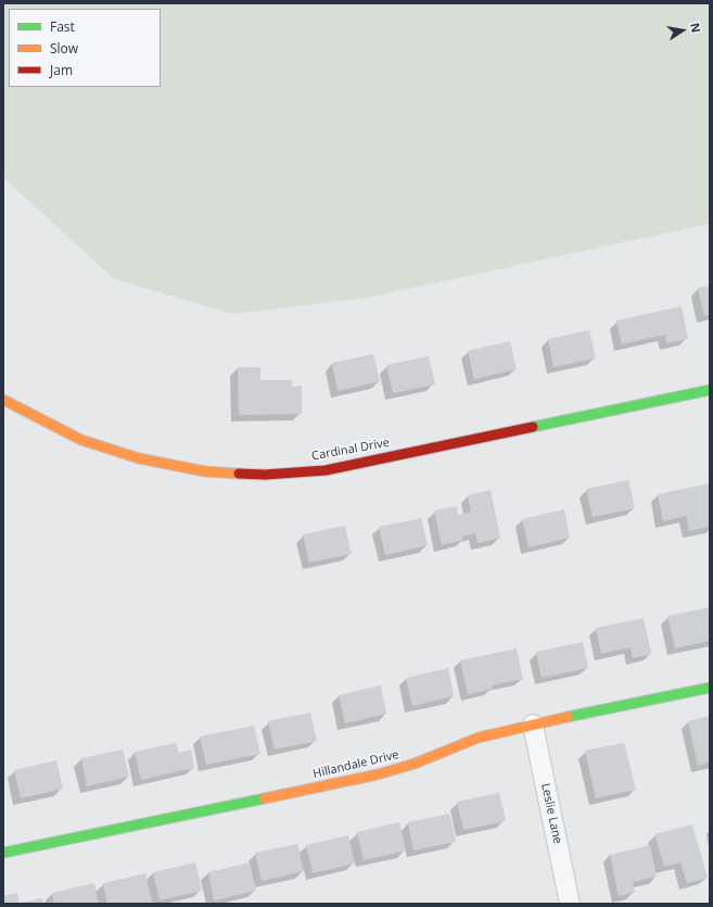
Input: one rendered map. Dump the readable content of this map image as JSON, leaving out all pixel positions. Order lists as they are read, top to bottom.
{
  "streets": {
    "street": ["Cardinal Drive", "Hillandale Drive", "Leslie Lane"]
  },
  "crossings": [
    ["Hillandale Drive", "Leslie Lane"]
  ],
  "legend": ["Fast", "Slow", "Jam"],
  "north": "right"
}
